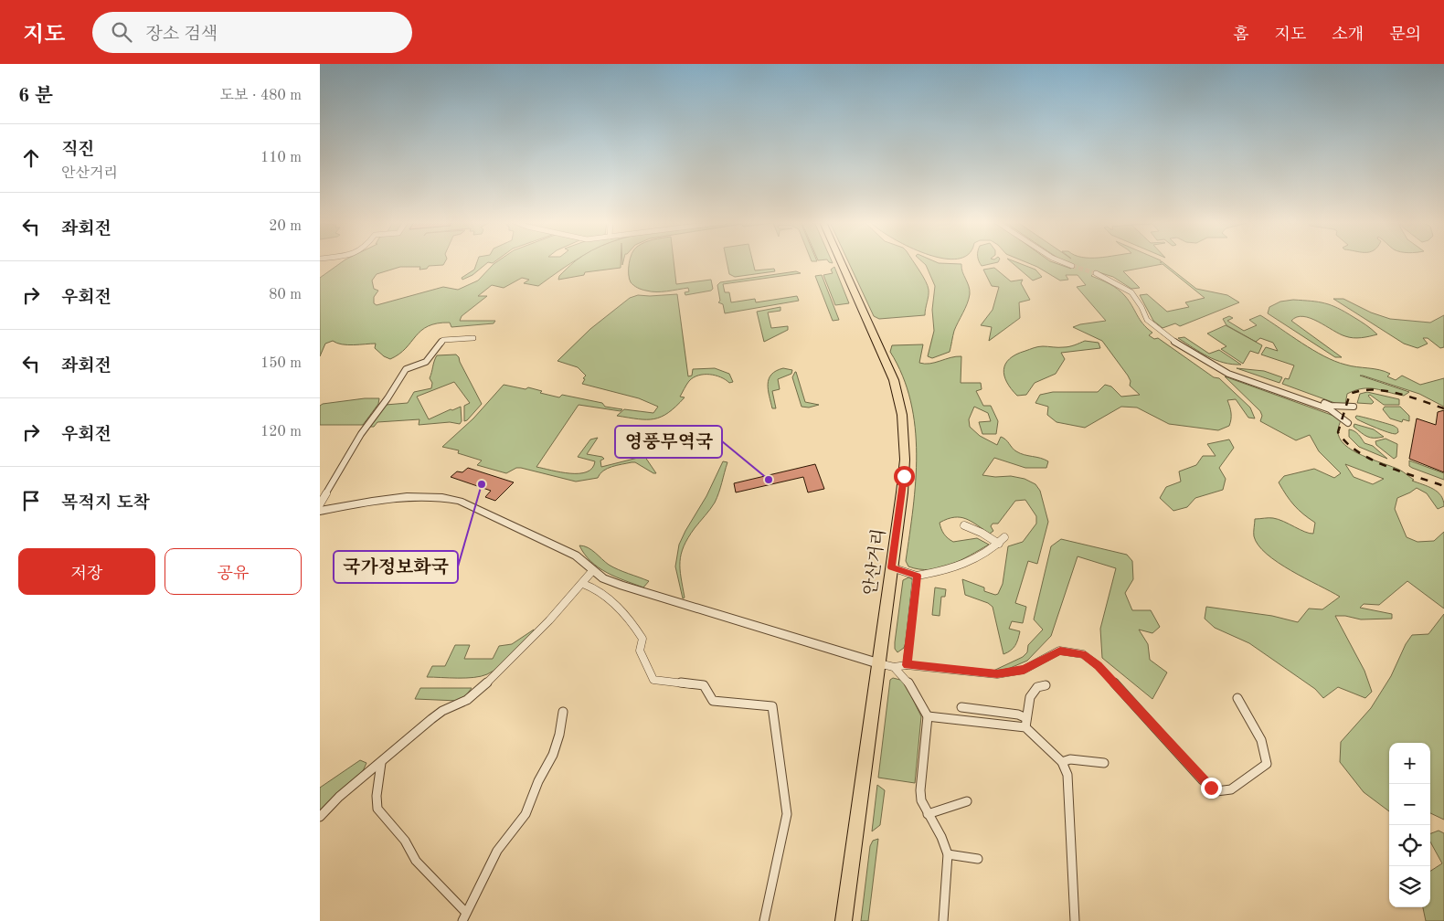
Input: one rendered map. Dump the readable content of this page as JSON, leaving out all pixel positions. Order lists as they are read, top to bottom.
{
  "streets": {
    "main road": ["안산거리"]
  },
  "places": ["영풍무역국", "국가정보화국"],
  "page": {
    "header": "지도",
    "search": "장소 검색",
    "nav": [
      "홈",
      "지도",
      "소개",
      "문의"
    ],
    "heading": ["6 분", "도보 · 480 m"],
    "list": [
      ["직진", "안산거리", "110 m"],
      ["좌회전", "20 m"],
      ["우회전", "80 m"],
      ["좌회전", "150 m"],
      ["우회전", "120 m"],
      "목적지 도착"
    ],
    "buttons": ["저장", "공유"],
    "map_buttons": ["+", "−"]
  }
}
